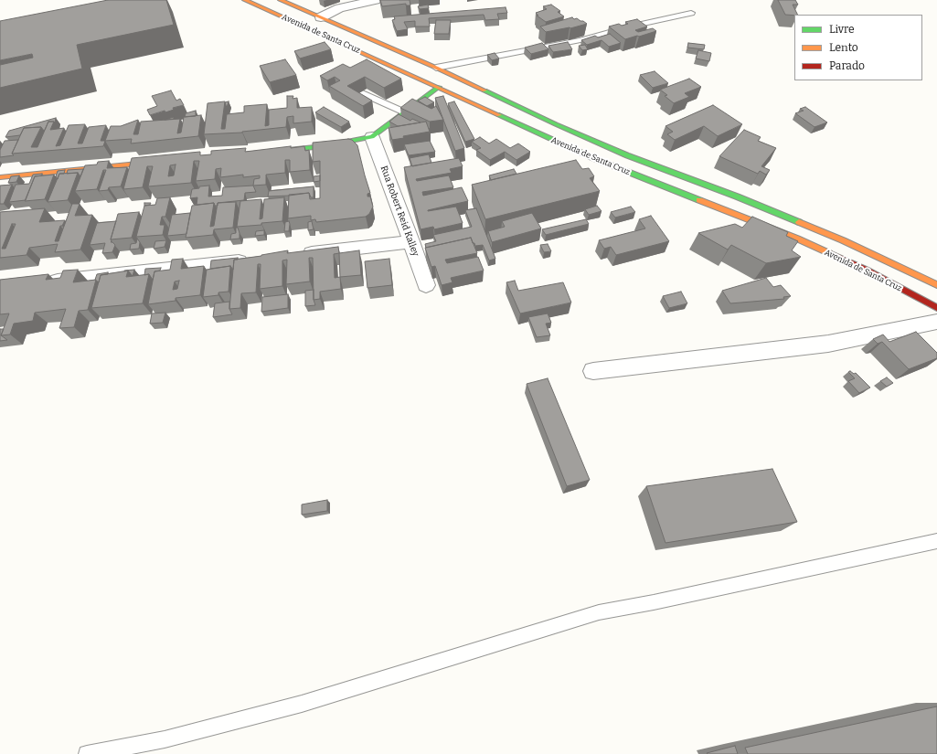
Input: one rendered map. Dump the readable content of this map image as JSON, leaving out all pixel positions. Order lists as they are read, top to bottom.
{
  "streets": {
    "main road": ["Avenida de Santa Cruz"],
    "street": ["Rua Robert Reid Kalley"]
  },
  "legend": ["Livre", "Lento", "Parado"]
}
